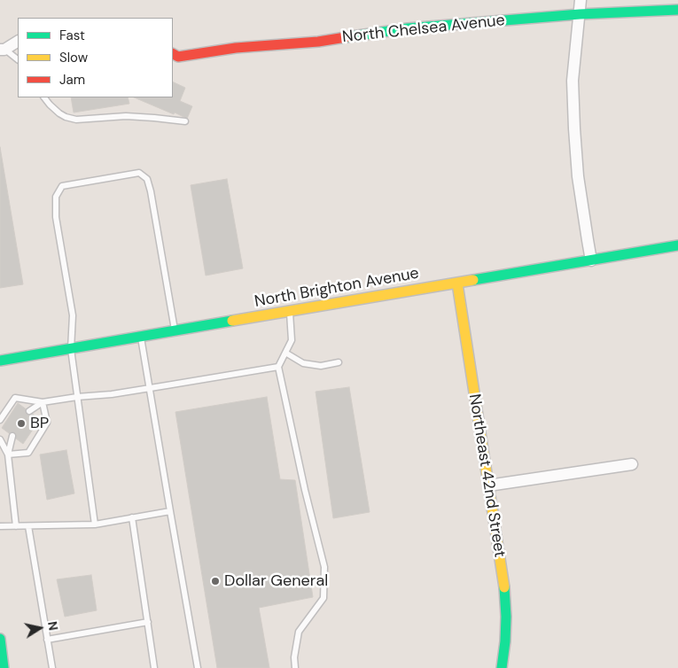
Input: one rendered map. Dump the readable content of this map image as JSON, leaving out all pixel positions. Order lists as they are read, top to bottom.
{
  "streets": {
    "street": ["North Chelsea Avenue", "North Brighton Avenue", "Northeast 42nd Street"]
  },
  "crossings": [
    ["North Brighton Avenue", "Northeast 42nd Street"]
  ],
  "places": ["BP", "Dollar General"],
  "legend": ["Fast", "Slow", "Jam"],
  "north": "right"
}
